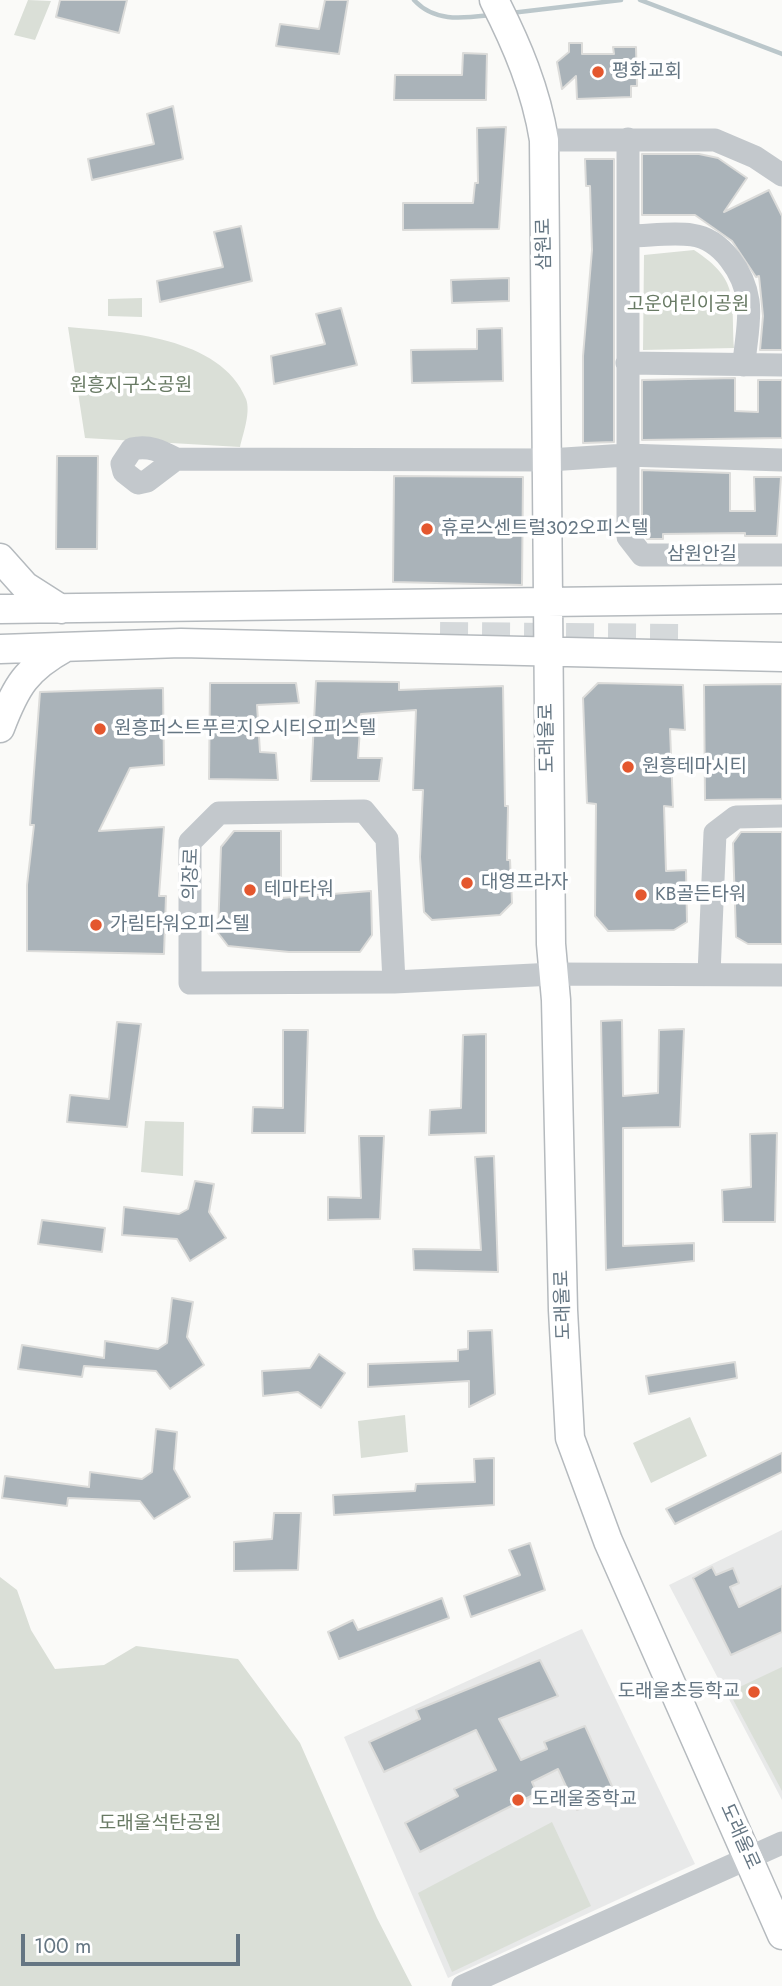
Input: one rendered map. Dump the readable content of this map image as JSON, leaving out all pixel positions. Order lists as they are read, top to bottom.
{
  "streets": {
    "main road": ["삼원로", "도래울로"],
    "street": ["삼원안길", "의장로"]
  },
  "crossings": [
    ["삼원로", "도래울로"],
    ["도래울로", "의장로"]
  ],
  "parks": ["고운어린이공원", "원흥지구소공원", "도래울석탄공원"],
  "places": [
    "평화교회",
    "휴로스센트럴302오피스텔",
    "원흥퍼스트푸르지오시티오피스텔",
    "원흥테마시티",
    "대영프라자",
    "테마타워",
    "KB골든타워",
    "가림타워오피스텔",
    "도래울초등학교",
    "도래울중학교"
  ],
  "scale_bar": "100 m"
}
